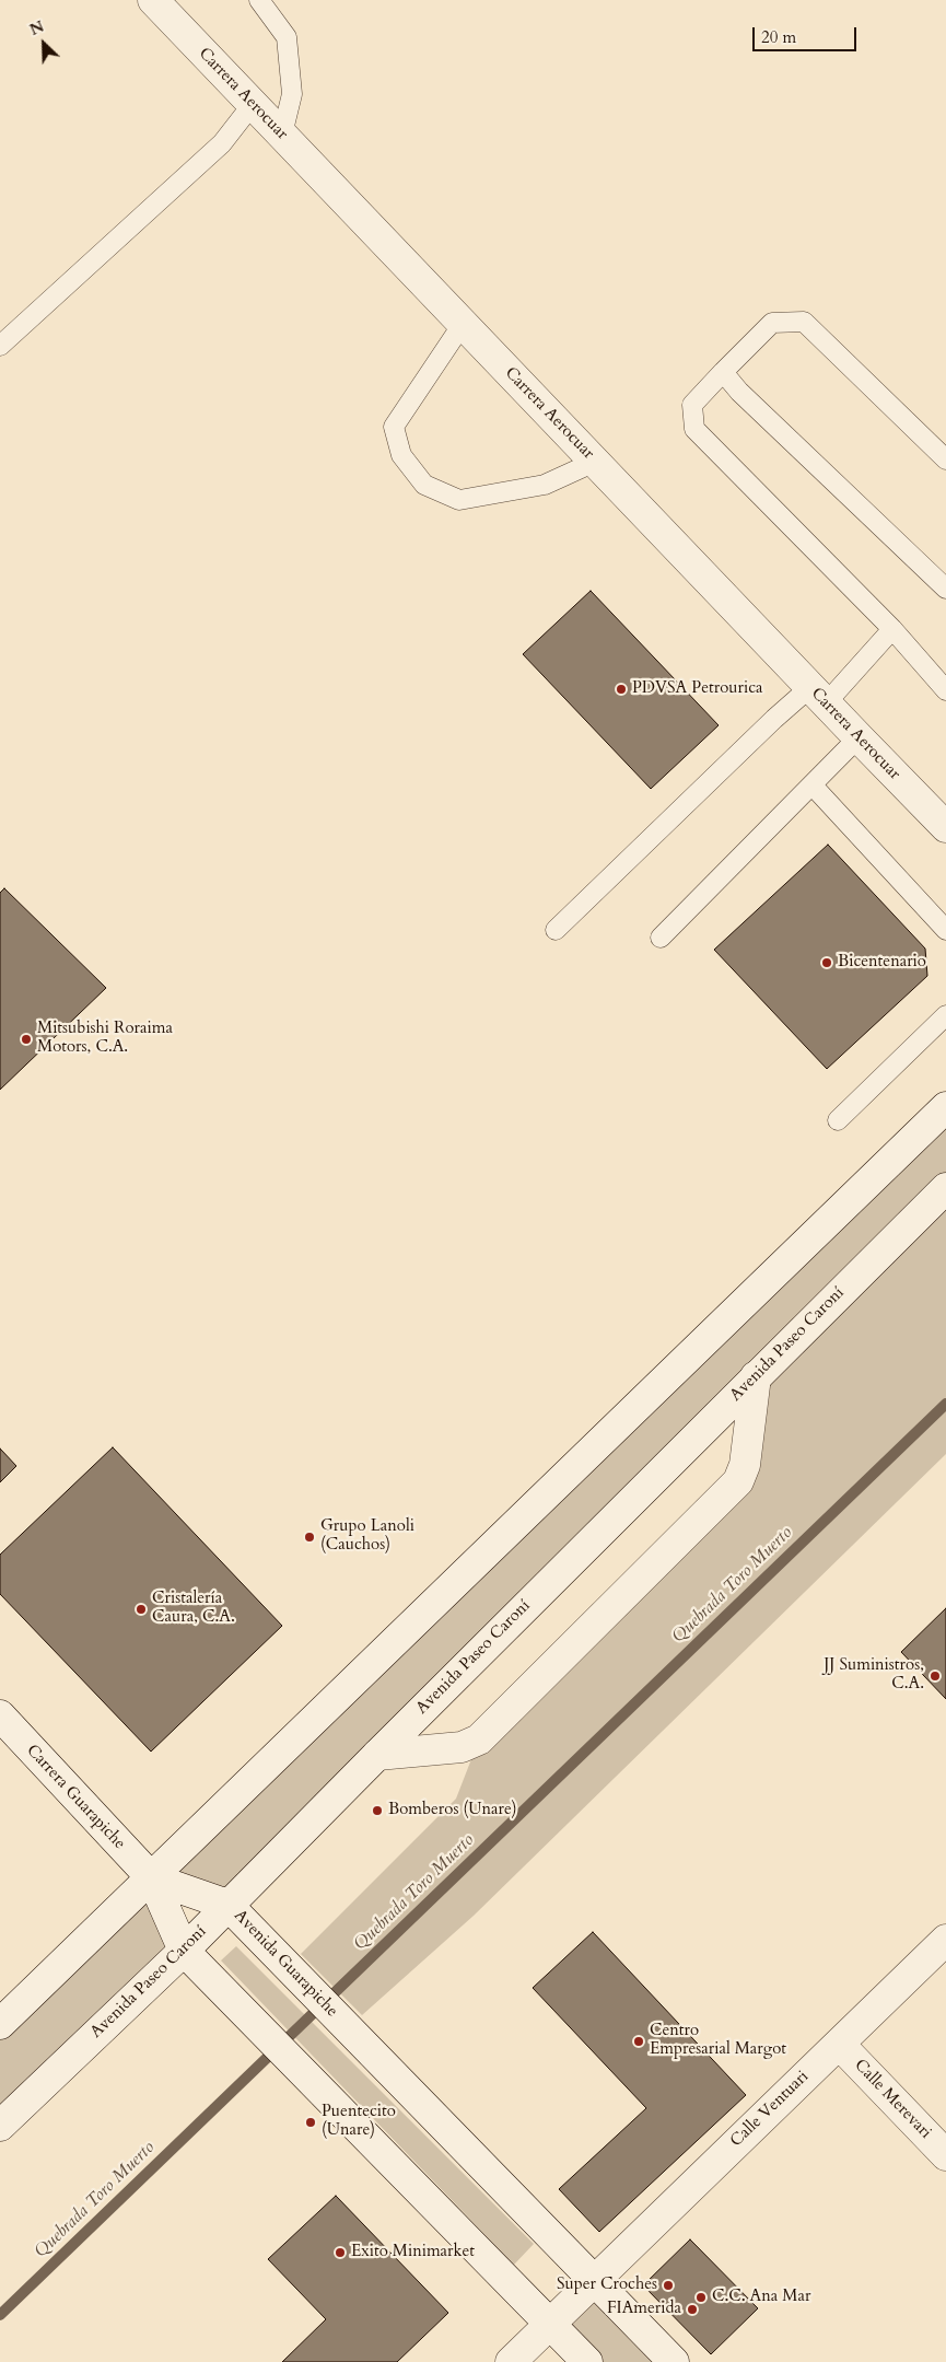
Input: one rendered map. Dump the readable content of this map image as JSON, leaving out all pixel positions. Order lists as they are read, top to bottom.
{
  "streets": {
    "street": [
      "Carrera Aerocuar",
      "Avenida Paseo Caroní",
      "Carrera Guarapiche",
      "Avenida Guarapiche",
      "Calle Merevari",
      "Calle Ventuari"
    ]
  },
  "crossings": [
    ["Avenida Paseo Caroní", "Avenida Guarapiche"],
    ["Carrera Guarapiche", "Avenida Guarapiche"],
    ["Avenida Guarapiche", "Calle Ventuari"],
    ["Calle Merevari", "Calle Ventuari"]
  ],
  "water": ["Quebrada Toro Muerto"],
  "places": [
    "PDVSA Petrourica",
    "Bicentenario",
    "Mitsubishi Roraima Motors, C.A.",
    "Grupo Lanoli (Cauchos)",
    "Cristalería Caura, C.A.",
    "JJ Suministros, C.A.",
    "Bomberos (Unare)",
    "Centro Empresarial Margot",
    "Puentecito (Unare)",
    "Exito Minimarket",
    "Super Croches",
    "C.C. Ana Mar",
    "FIAmerida"
  ],
  "scale_bar": "20 m",
  "north": "top left"
}
